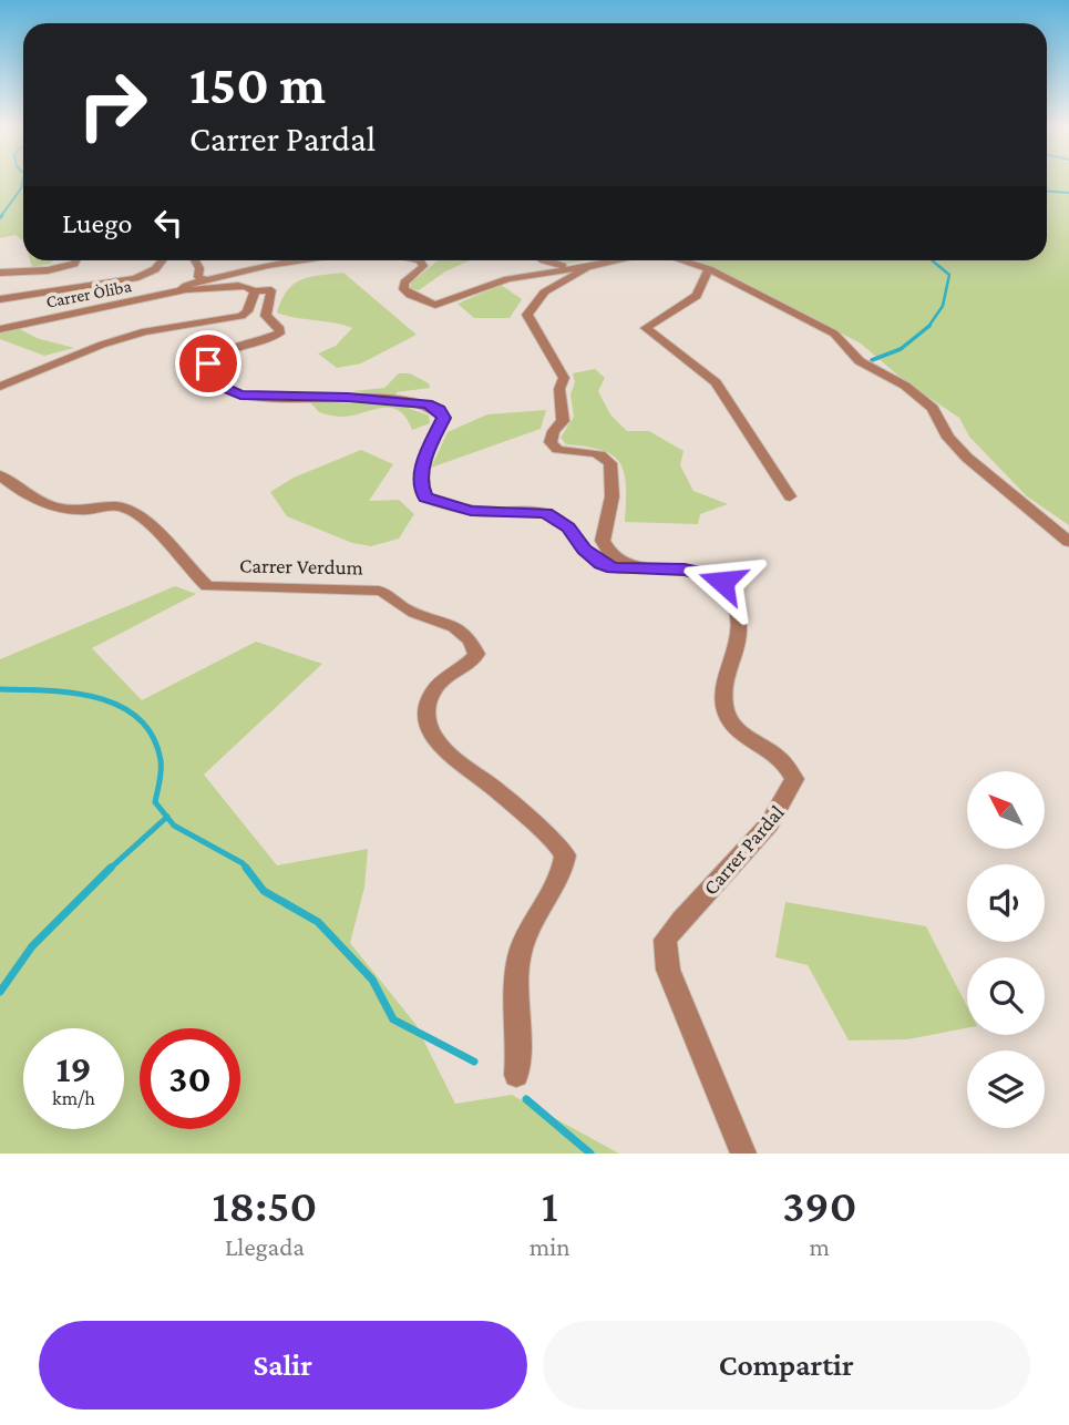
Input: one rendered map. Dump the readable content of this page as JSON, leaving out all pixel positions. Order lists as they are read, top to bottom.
{
  "streets": {
    "street": ["Carrer Òliba", "Carrer Verdum", "Carrer Pardal"]
  },
  "north": "top left",
  "page": {
    "turn": ["150 m", "Carrer Pardal"],
    "then": "Luego",
    "speed": "19 km/h",
    "limit": "30",
    "eta": [
      "18:50",
      "Llegada",
      "1",
      "min",
      "390",
      "m"
    ],
    "buttons": ["Salir", "Compartir"]
  }
}
